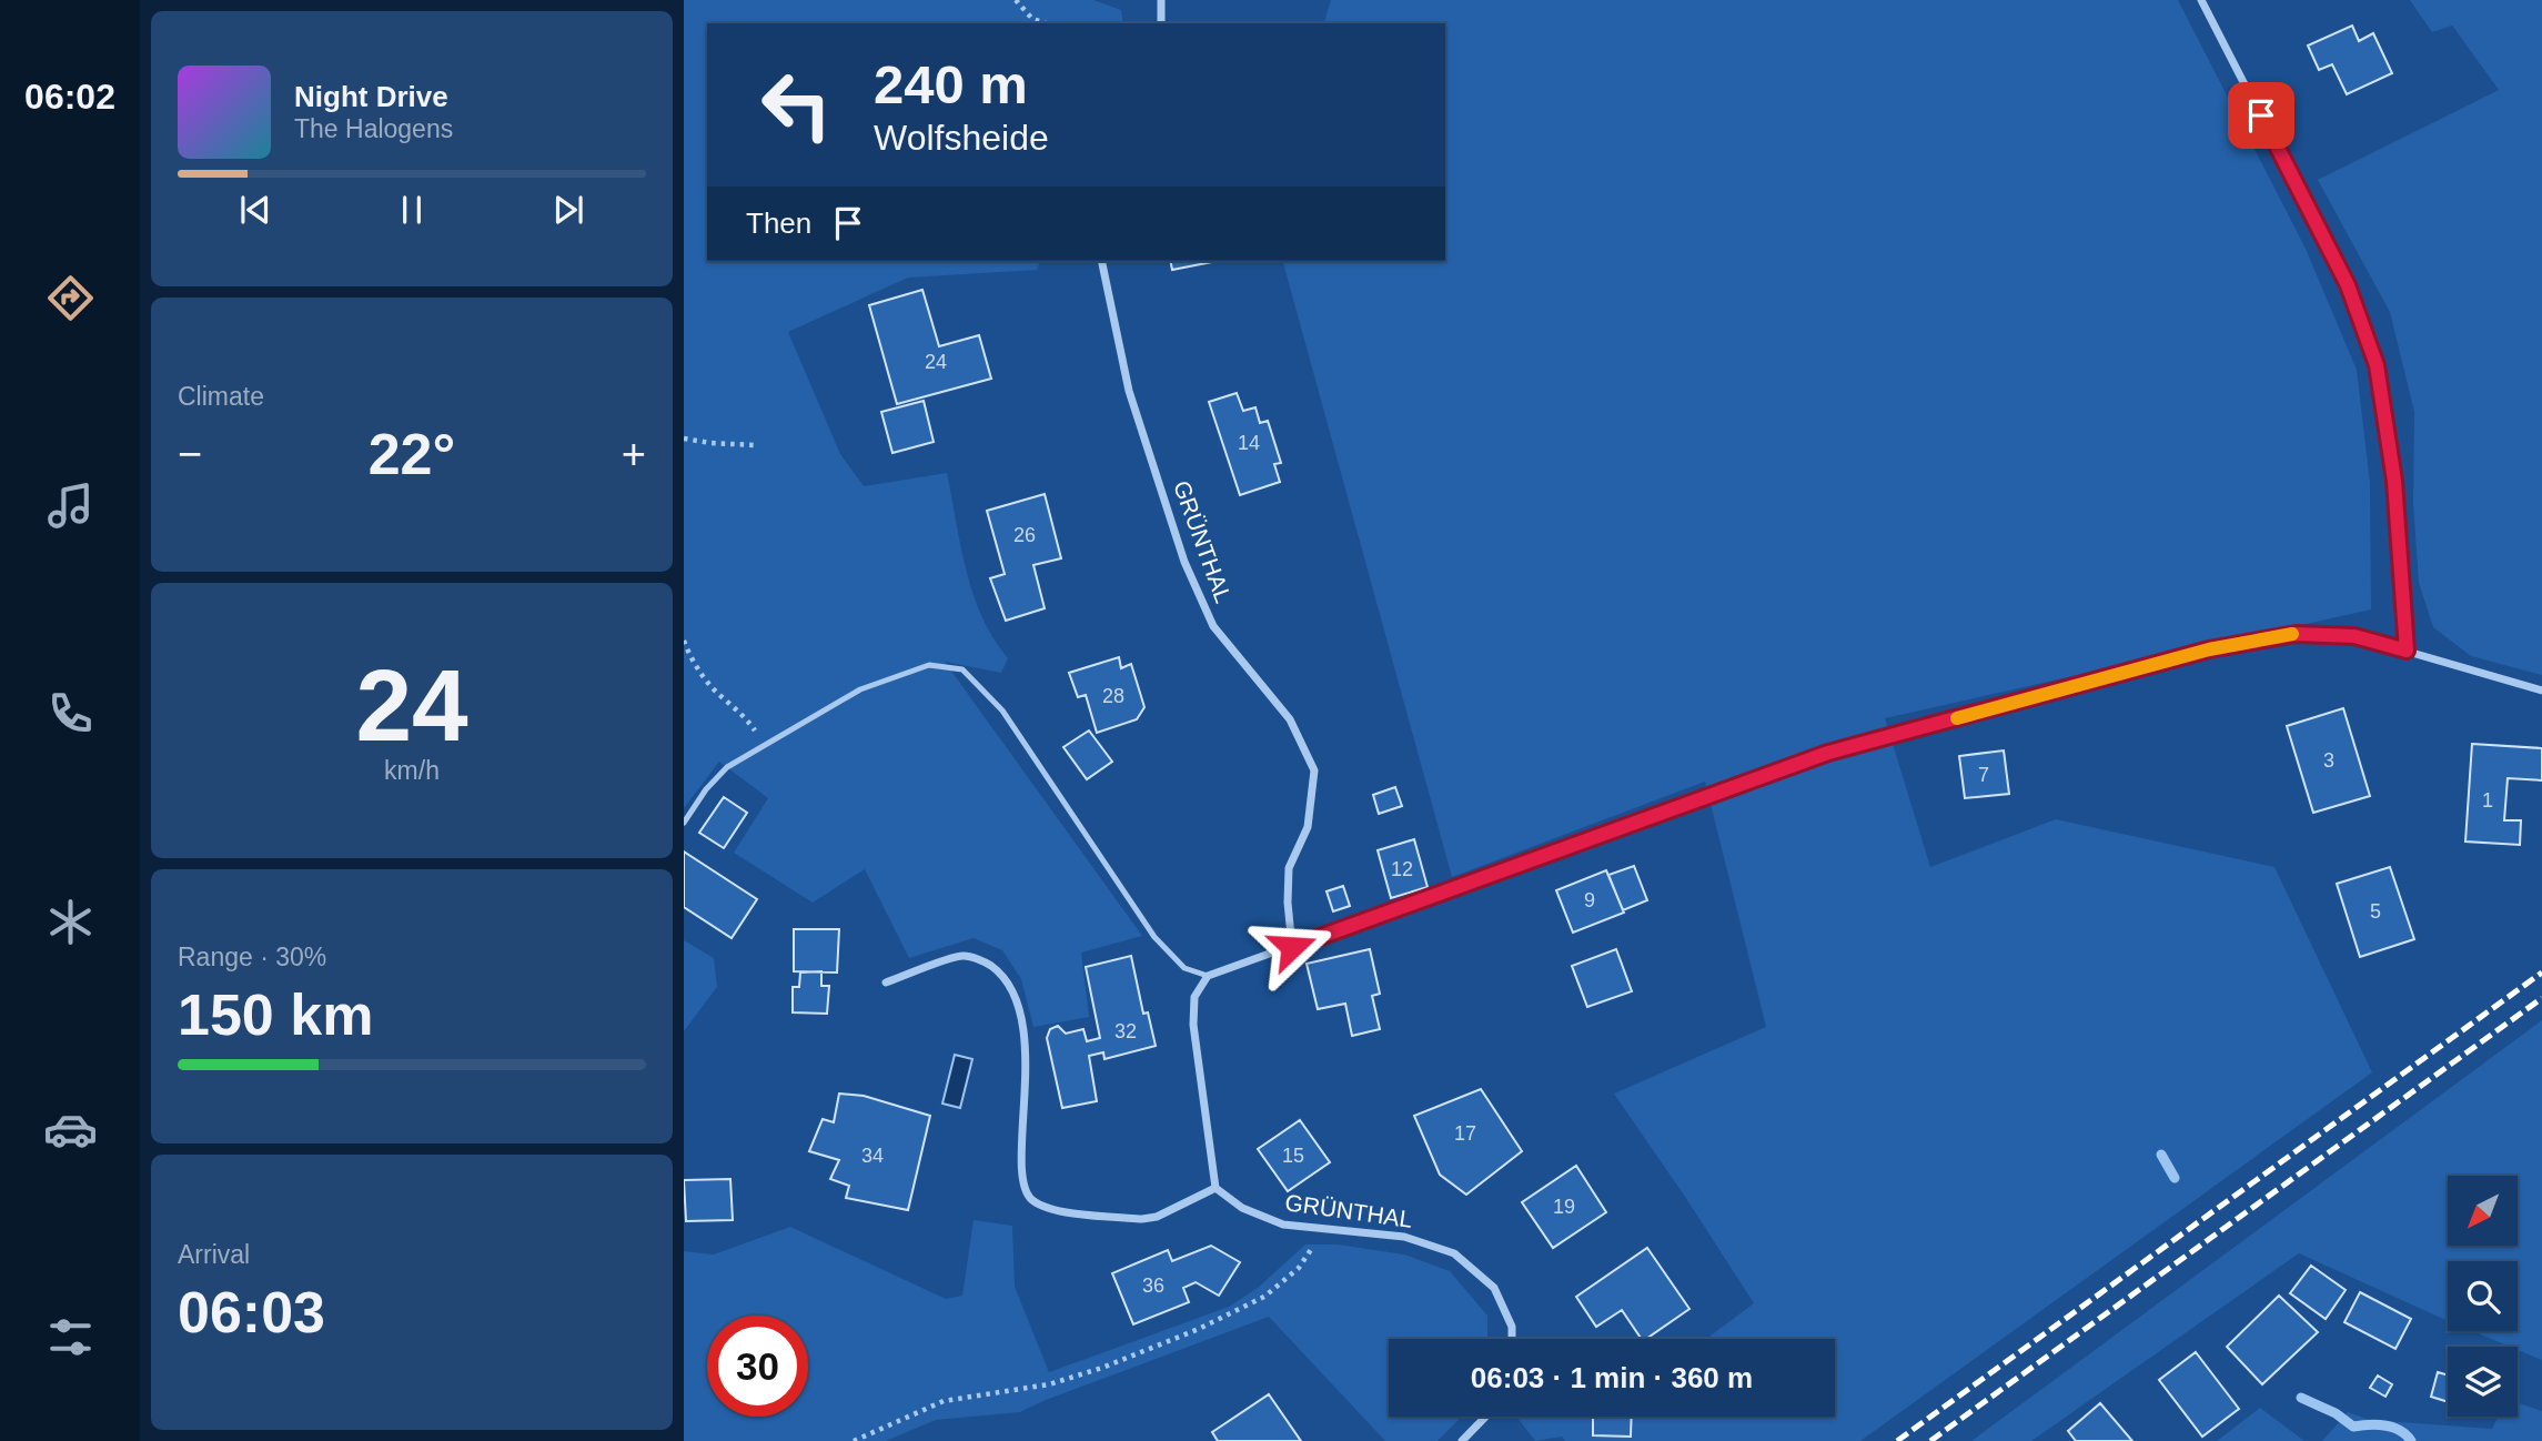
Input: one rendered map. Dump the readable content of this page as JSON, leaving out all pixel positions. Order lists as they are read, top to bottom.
{
  "streets": {
    "street": ["GRÜNTHAL"]
  },
  "house_numbers": [
    "24",
    "14",
    "26",
    "28",
    "3",
    "7",
    "1",
    "12",
    "9",
    "5",
    "32",
    "17",
    "34",
    "15",
    "19",
    "36"
  ],
  "north": "bottom left",
  "page": {
    "tabs": "06:02",
    "turn": ["240 m", "Wolfsheide"],
    "song": ["Night Drive", "The Halogens"],
    "then": "Then",
    "tile": [
      "Climate",
      ["24", "km/h"],
      ["Range · 30%", "150 km"],
      ["Arrival", "06:03"]
    ],
    "heat": ["−", "22°", "+"],
    "limit": "30",
    "trip": "06:03 · 1 min · 360 m"
  }
}
